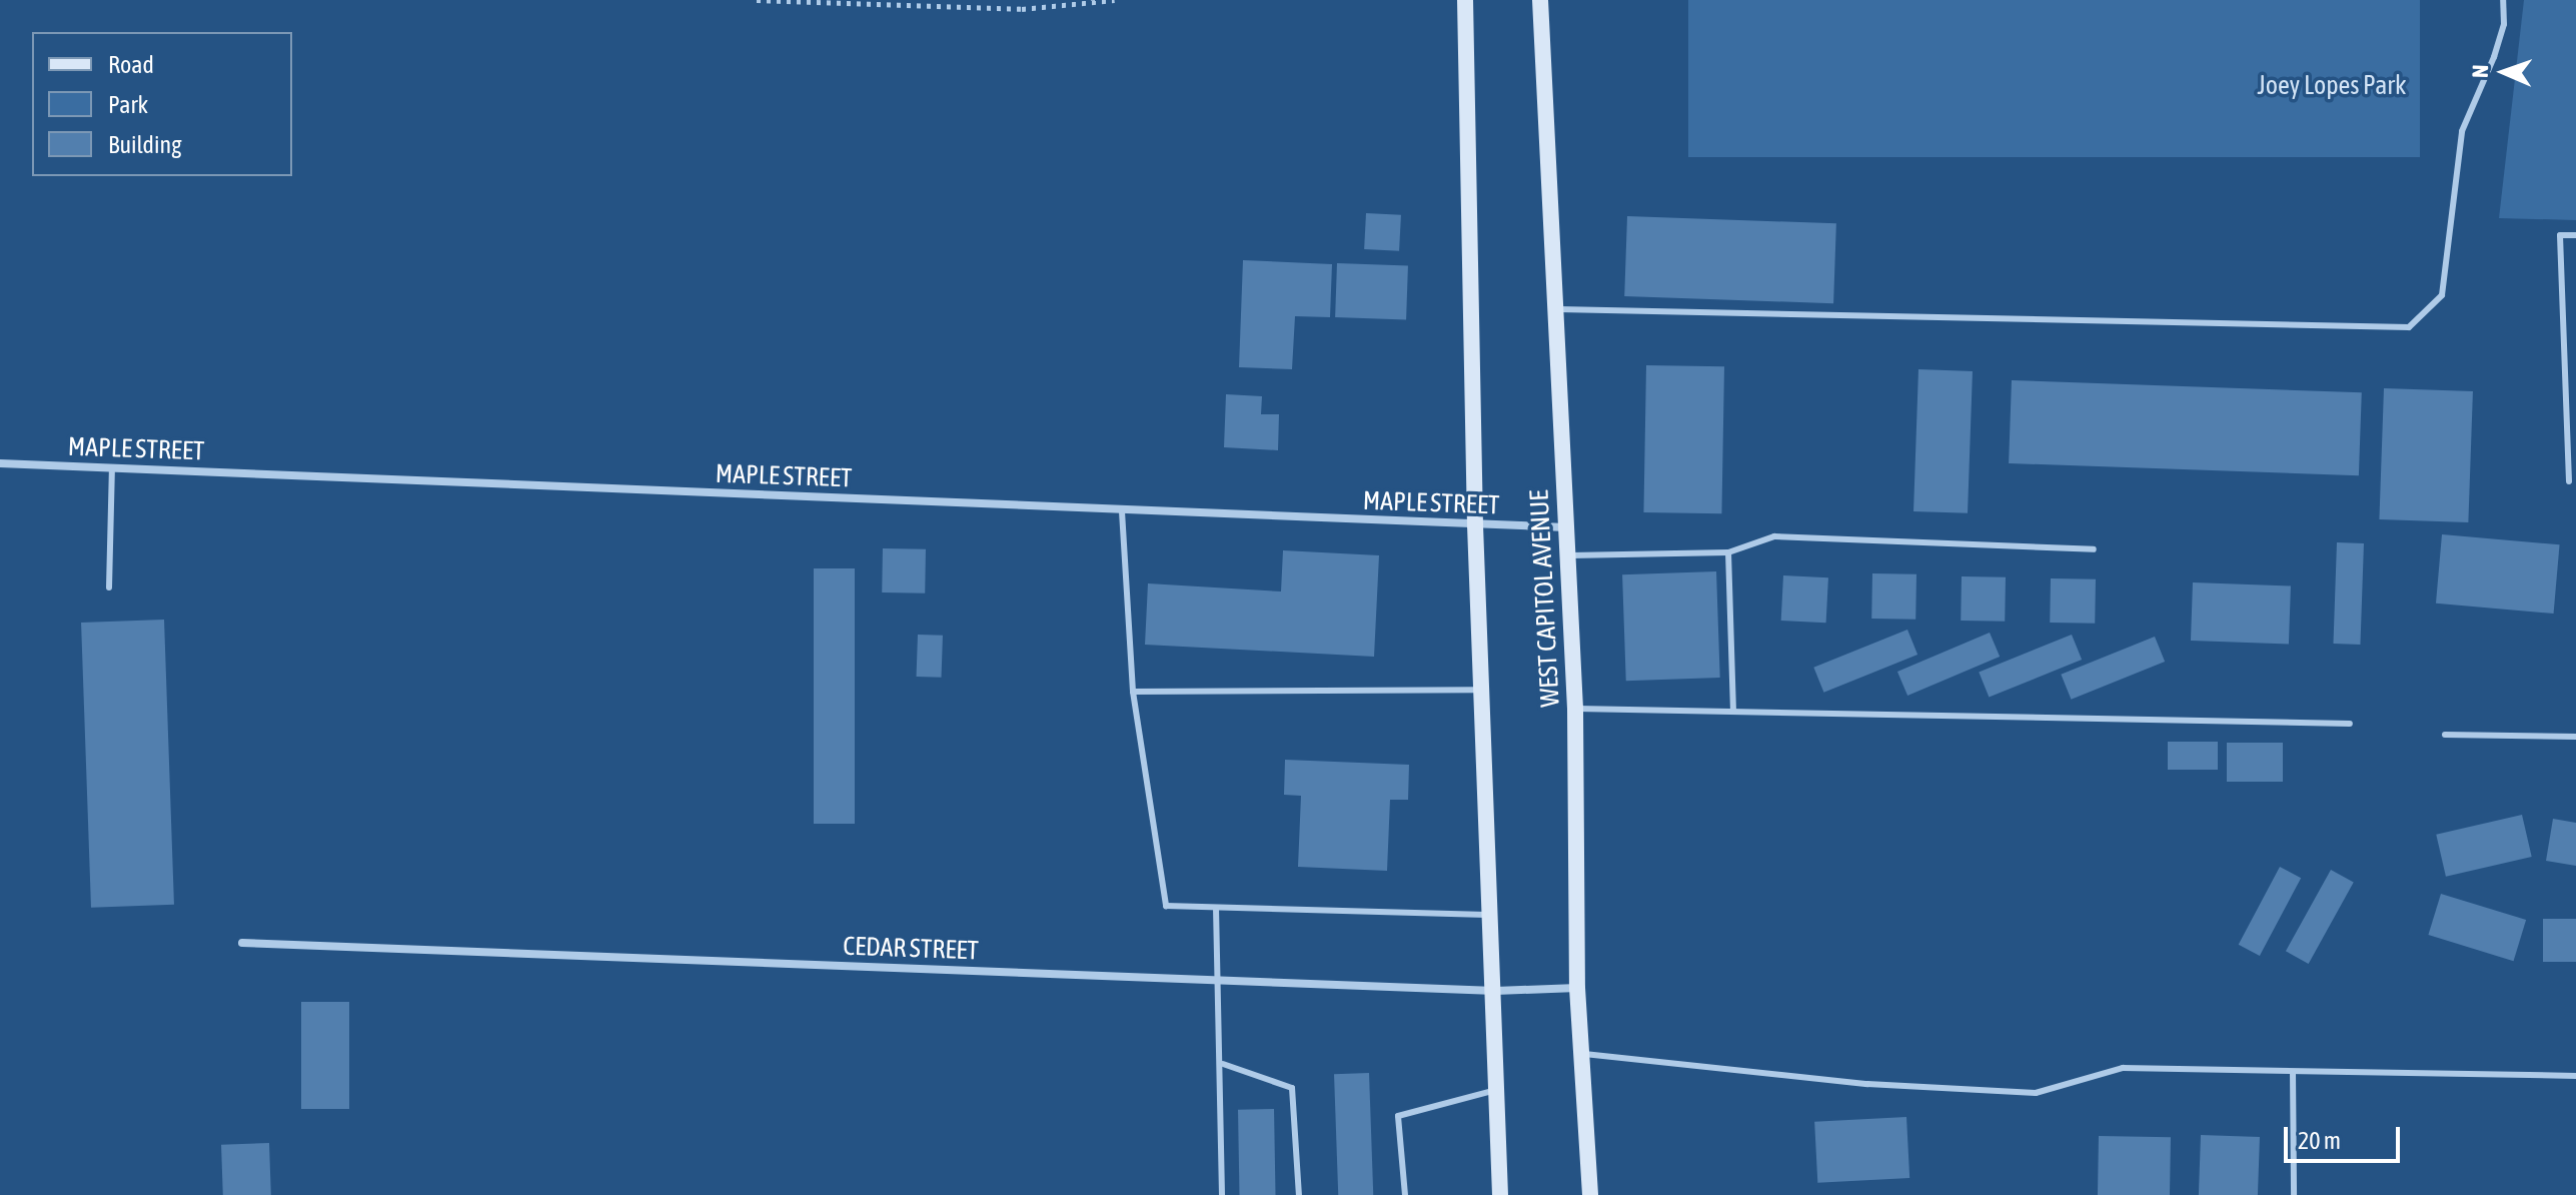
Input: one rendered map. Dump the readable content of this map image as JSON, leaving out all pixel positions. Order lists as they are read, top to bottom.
{
  "streets": {
    "main road": ["WEST CAPITOL AVENUE"],
    "street": ["MAPLE STREET", "CEDAR STREET"]
  },
  "crossings": [
    ["MAPLE STREET", "WEST CAPITOL AVENUE"],
    ["WEST CAPITOL AVENUE", "CEDAR STREET"]
  ],
  "parks": ["Joey Lopes Park"],
  "legend": ["Road", "Park", "Building"],
  "scale_bar": "20 m",
  "north": "left"
}
